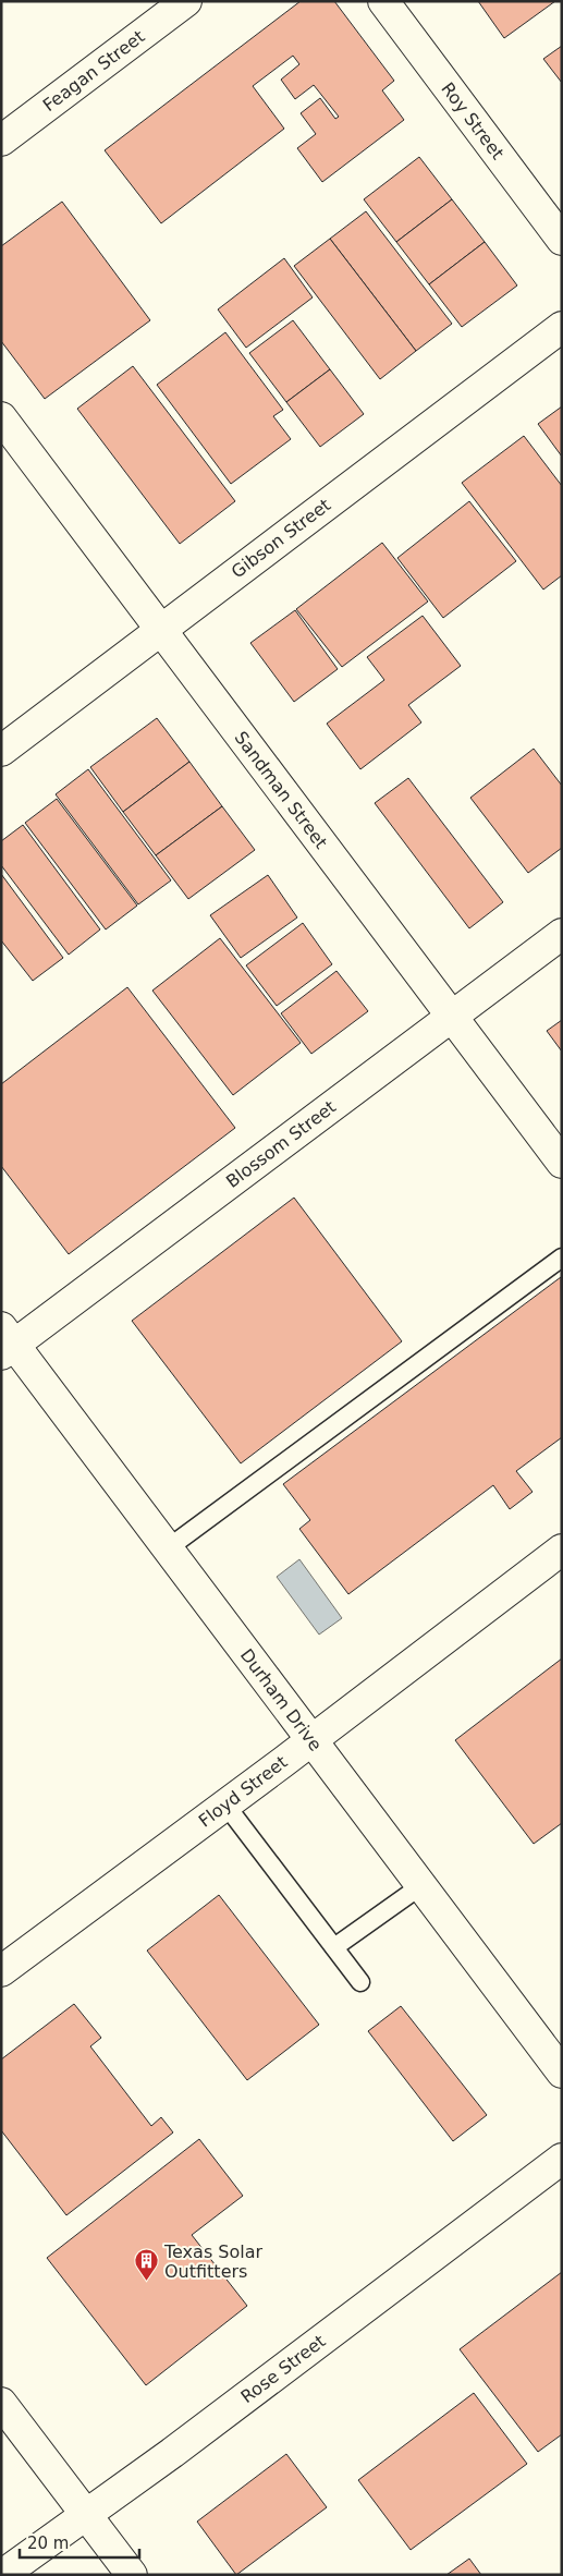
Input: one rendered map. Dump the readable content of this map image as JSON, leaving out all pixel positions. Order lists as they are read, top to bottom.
{
  "streets": {
    "street": [
      "Feagan Street",
      "Roy Street",
      "Gibson Street",
      "Sandman Street",
      "Blossom Street",
      "Durham Drive",
      "Floyd Street",
      "Rose Street"
    ]
  },
  "crossings": [
    ["Gibson Street", "Sandman Street"],
    ["Sandman Street", "Blossom Street"],
    ["Blossom Street", "Durham Drive"],
    ["Durham Drive", "Floyd Street"]
  ],
  "places": {
    "building": ["Texas Solar Outfitters"]
  },
  "scale_bar": "20 m"
}
